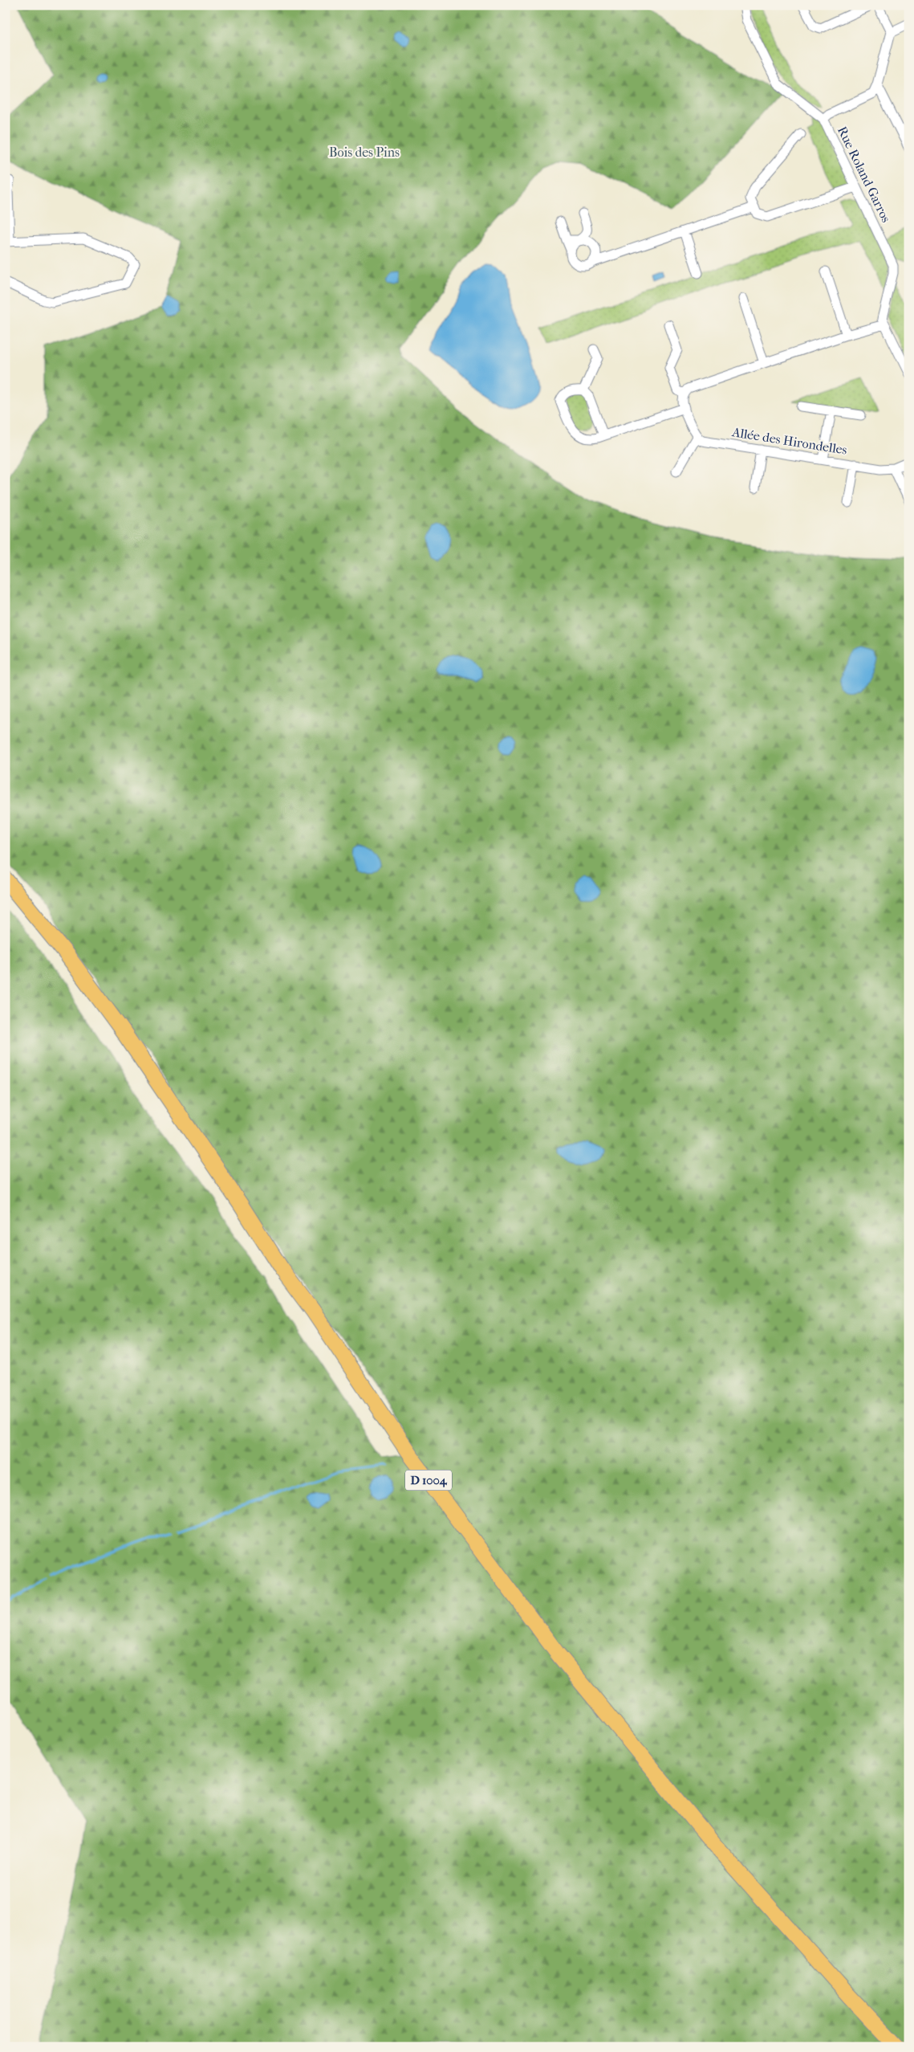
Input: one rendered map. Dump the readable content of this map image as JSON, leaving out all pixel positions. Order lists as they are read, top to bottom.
{
  "streets": {
    "highway": ["D 1004"],
    "street": ["Rue Roland Garros", "Allée des Hirondelles"]
  },
  "parks": ["Bois des Pins"]
}
